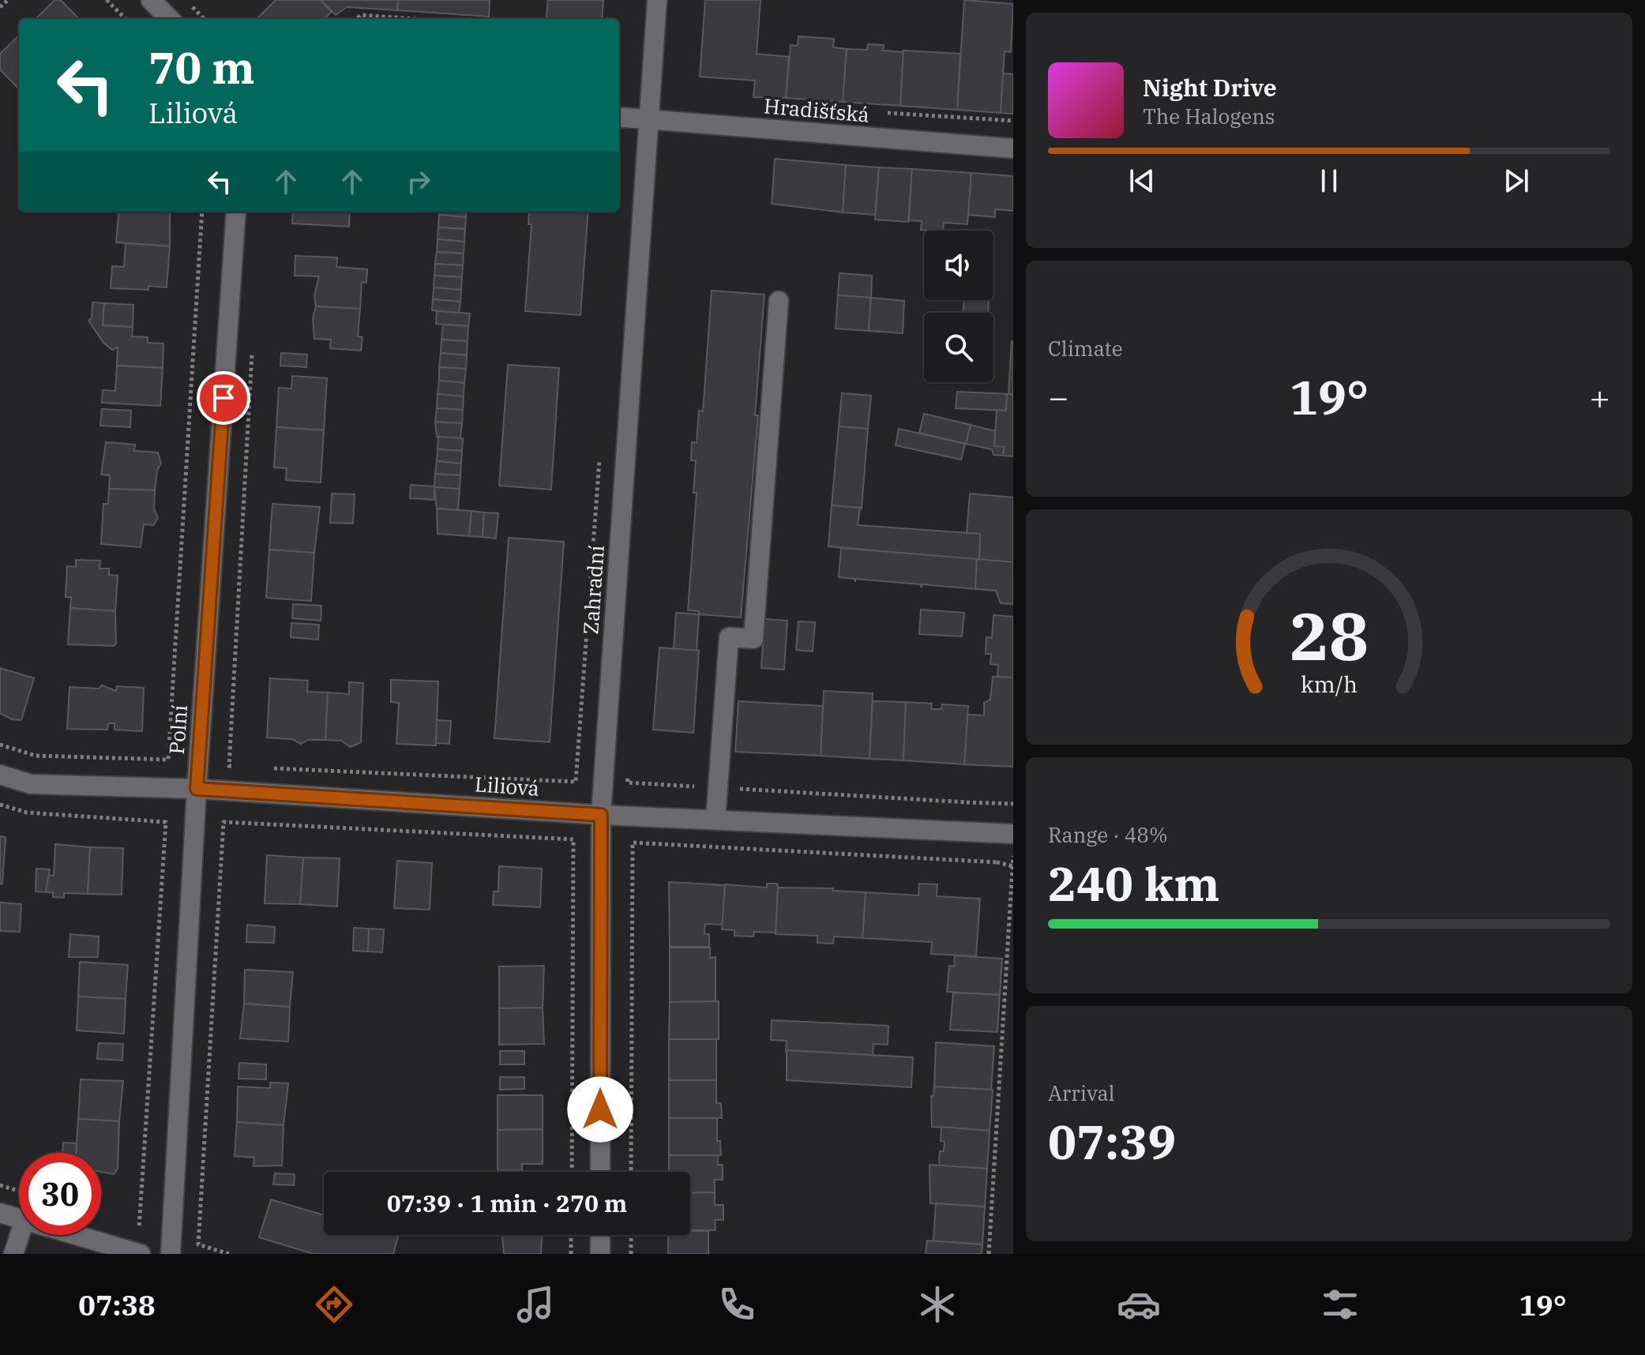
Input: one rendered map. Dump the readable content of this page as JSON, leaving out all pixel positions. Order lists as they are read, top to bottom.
{
  "streets": {
    "street": [
      "Hradišťská",
      "Zahradní",
      "Polní",
      "Liliová"
    ]
  },
  "crossings": [
    ["Hradišťská", "Zahradní"],
    ["Zahradní", "Liliová"],
    ["Polní", "Liliová"]
  ],
  "page": {
    "turn": ["70 m", "Liliová"],
    "song": ["Night Drive", "The Halogens"],
    "tile": [
      "Climate",
      ["Range · 48%", "240 km"],
      ["Arrival", "07:39"]
    ],
    "heat": ["−", "19°", "+"],
    "limit": "30",
    "trip": "07:39 · 1 min · 270 m",
    "tabs": ["07:38", "19°"],
    "gauge": ["28", "km/h"]
  }
}
